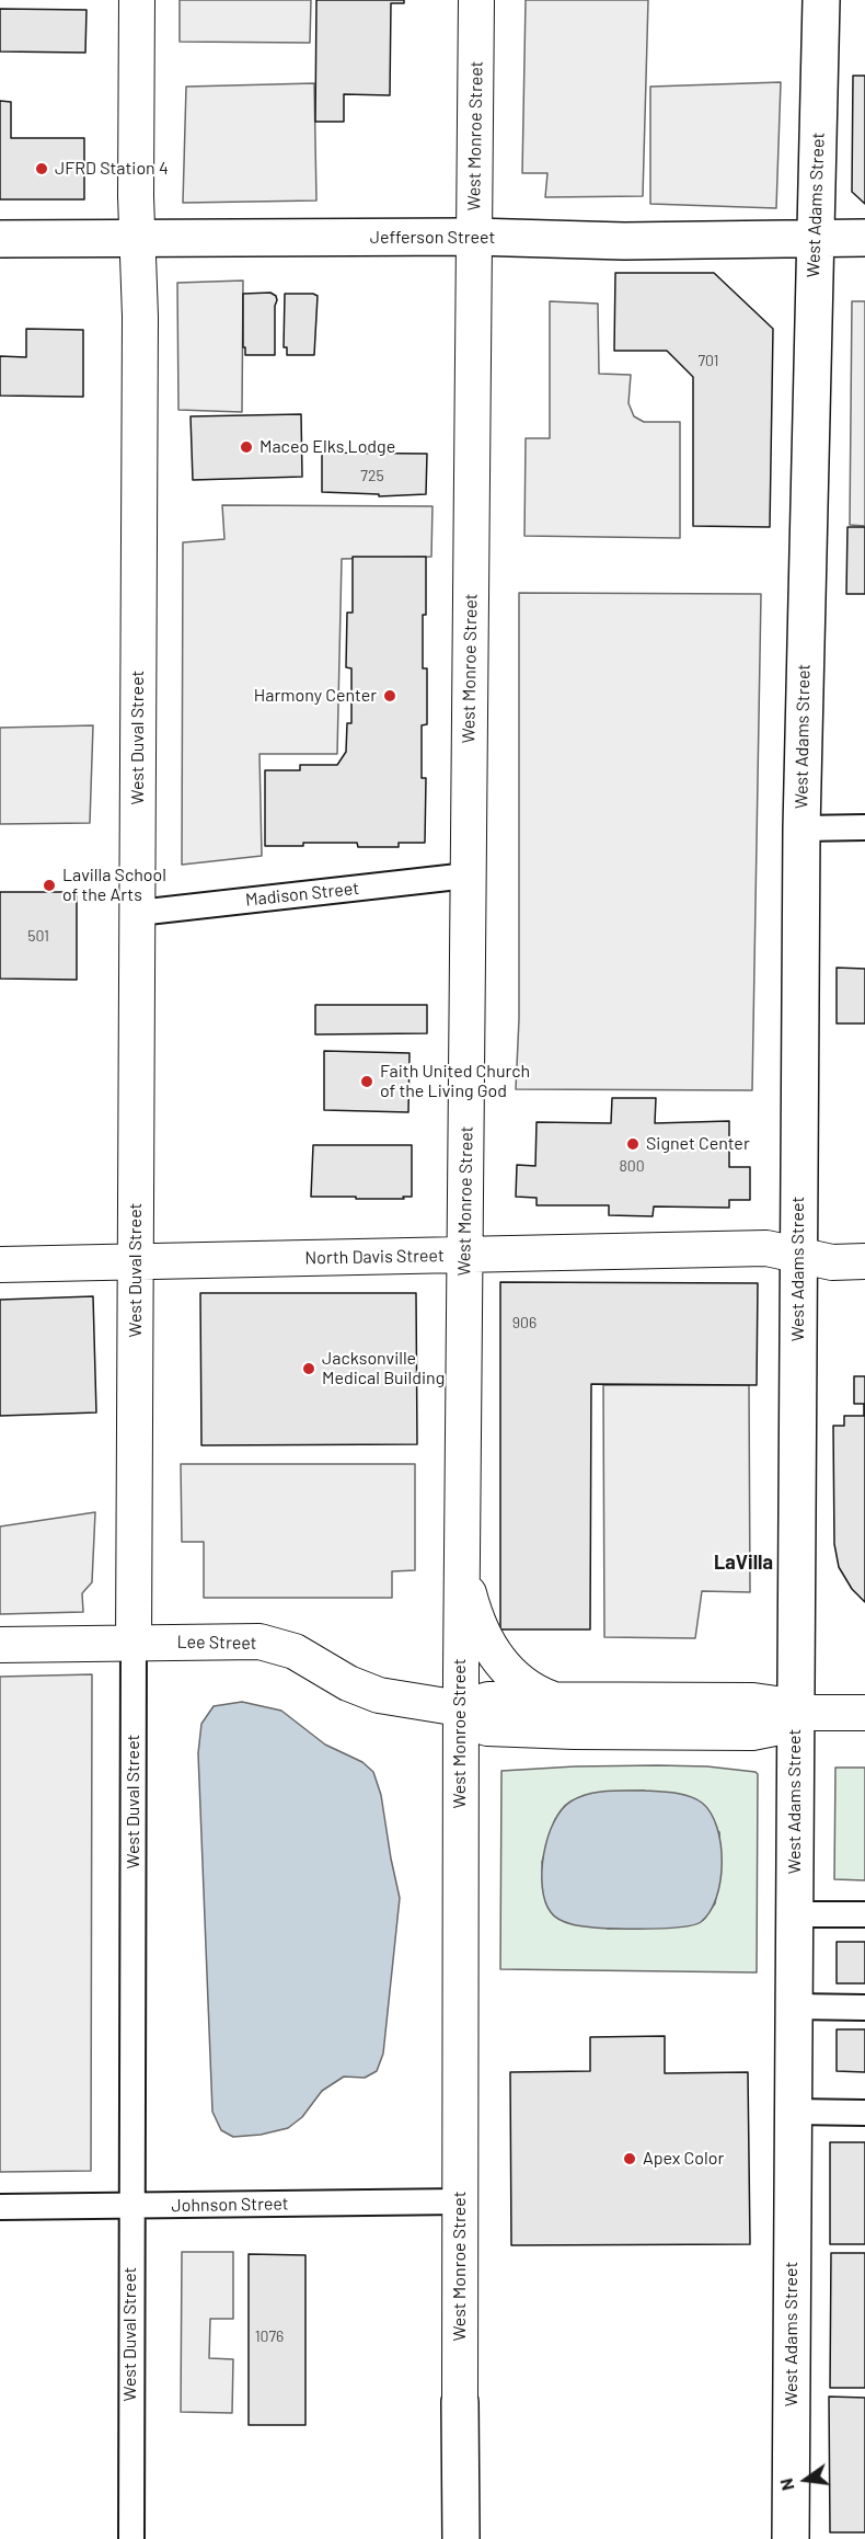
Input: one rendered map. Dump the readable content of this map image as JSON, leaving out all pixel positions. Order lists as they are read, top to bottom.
{
  "streets": {
    "main road": ["West Adams Street", "Jefferson Street"],
    "street": [
      "West Monroe Street",
      "West Duval Street",
      "Madison Street",
      "North Davis Street",
      "Lee Street",
      "Johnson Street"
    ]
  },
  "crossings": [
    ["West Monroe Street", "Jefferson Street"],
    ["West Monroe Street", "Madison Street"],
    ["West Monroe Street", "North Davis Street"],
    ["West Monroe Street", "Lee Street"],
    ["West Monroe Street", "Johnson Street"],
    ["West Adams Street", "Jefferson Street"],
    ["West Adams Street", "North Davis Street"],
    ["West Adams Street", "Lee Street"],
    ["Jefferson Street", "West Duval Street"],
    ["West Duval Street", "Madison Street"],
    ["West Duval Street", "North Davis Street"],
    ["West Duval Street", "Lee Street"],
    ["West Duval Street", "Johnson Street"]
  ],
  "districts": ["LaVilla"],
  "places": [
    "JFRD Station 4",
    "Maceo Elks Lodge",
    "Harmony Center",
    "Lavilla School of the Arts",
    "Faith United Church of the Living God",
    "Signet Center",
    "Jacksonville Medical Building",
    "Apex Color"
  ],
  "house_numbers": [
    "701",
    "725",
    "501",
    "800",
    "906",
    "1076"
  ],
  "north": "left"
}
